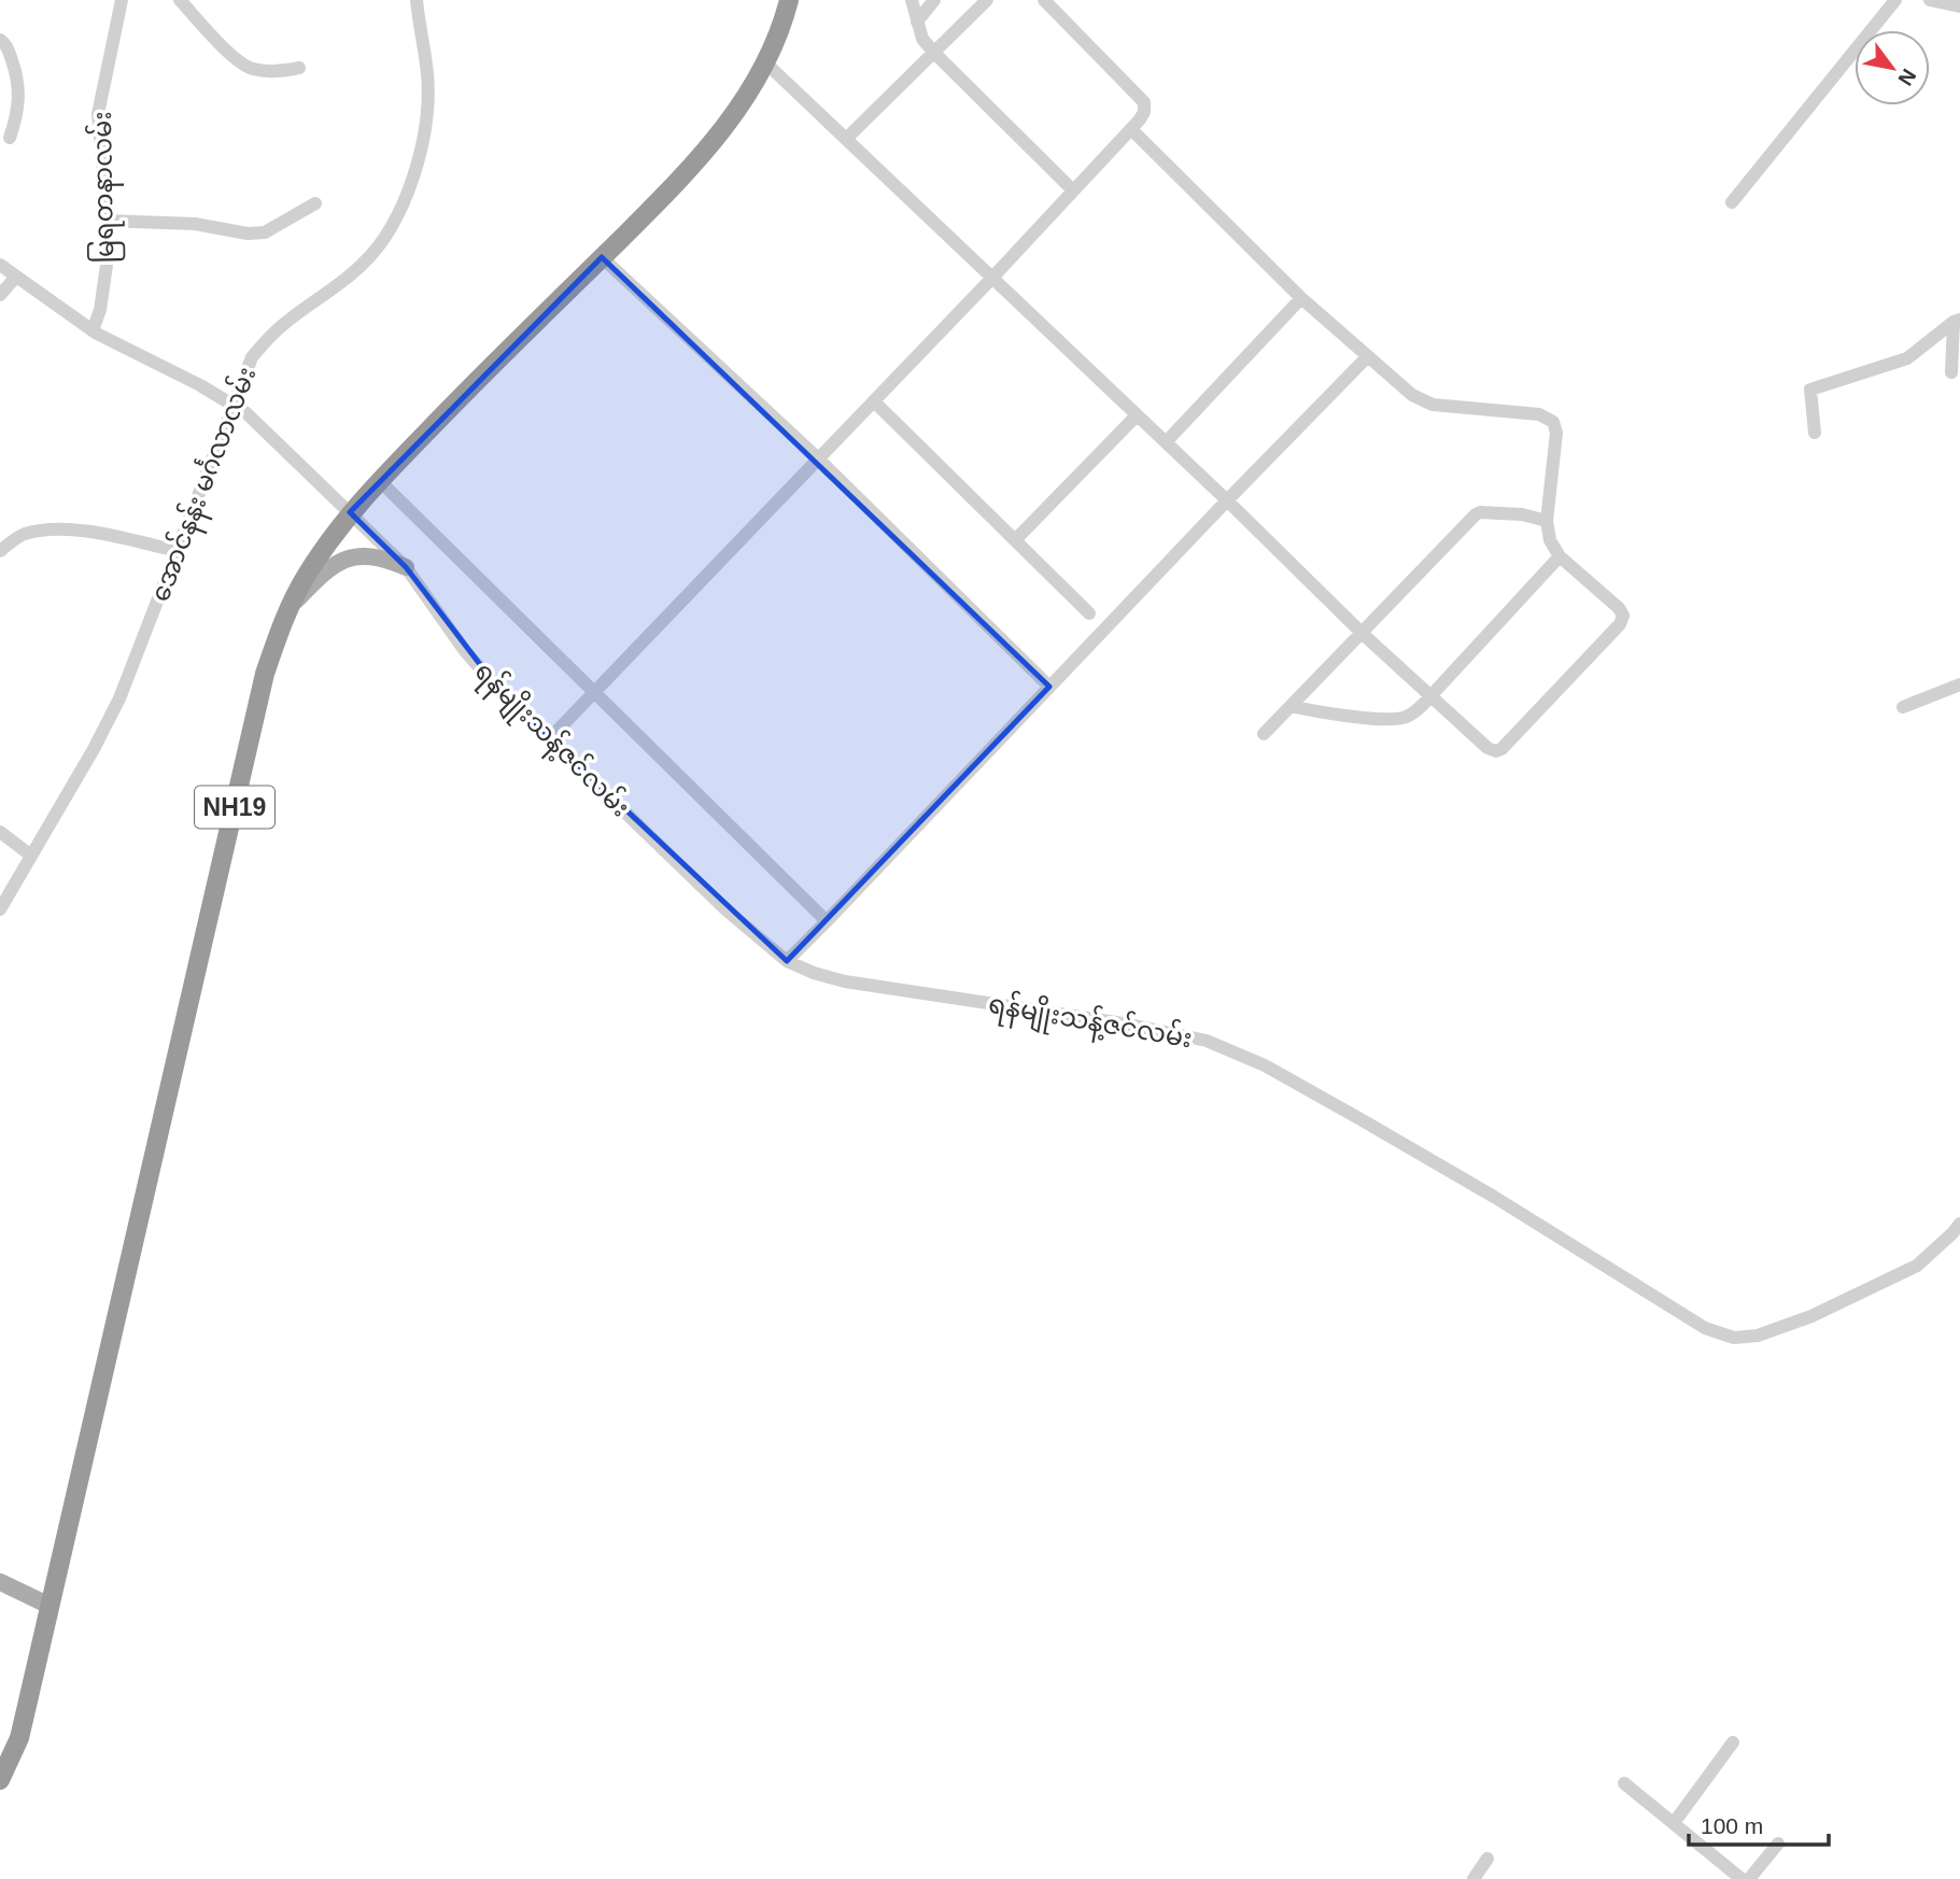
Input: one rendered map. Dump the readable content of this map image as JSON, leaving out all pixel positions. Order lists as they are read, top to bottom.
{
  "streets": {
    "highway": ["NH19"],
    "street": ["မြရတနာလမ်း", "အောင်နန်း မင်္ဂလာလမ်း", "ရန်မျိုးသန့်ဇင်လမ်း"]
  },
  "crossings": [
    ["မြရတနာလမ်း", "ရန်မျိုးသန့်ဇင်လမ်း"],
    ["အောင်နန်း မင်္ဂလာလမ်း", "ရန်မျိုးသန့်ဇင်လမ်း"],
    ["ရန်မျိုးသန့်ဇင်လမ်း", "NH19"]
  ],
  "scale_bar": "100 m",
  "north": "bottom right"
}
